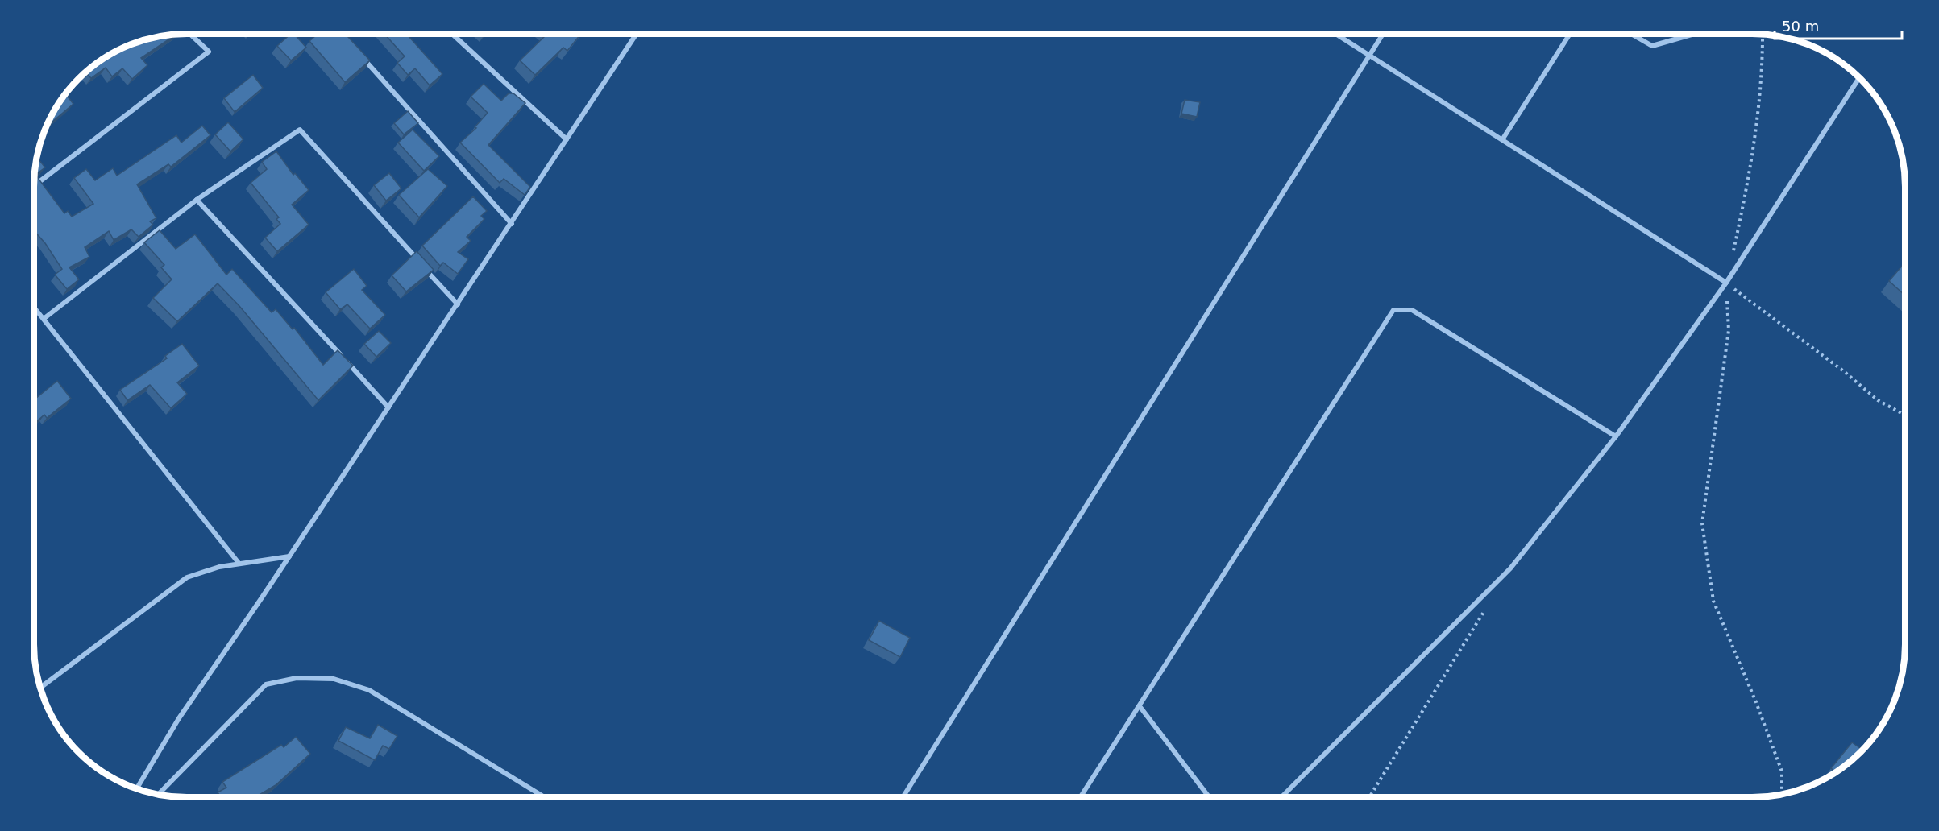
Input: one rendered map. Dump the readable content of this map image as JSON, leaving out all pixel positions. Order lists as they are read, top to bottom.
{
  "scale_bar": "50 m"
}
